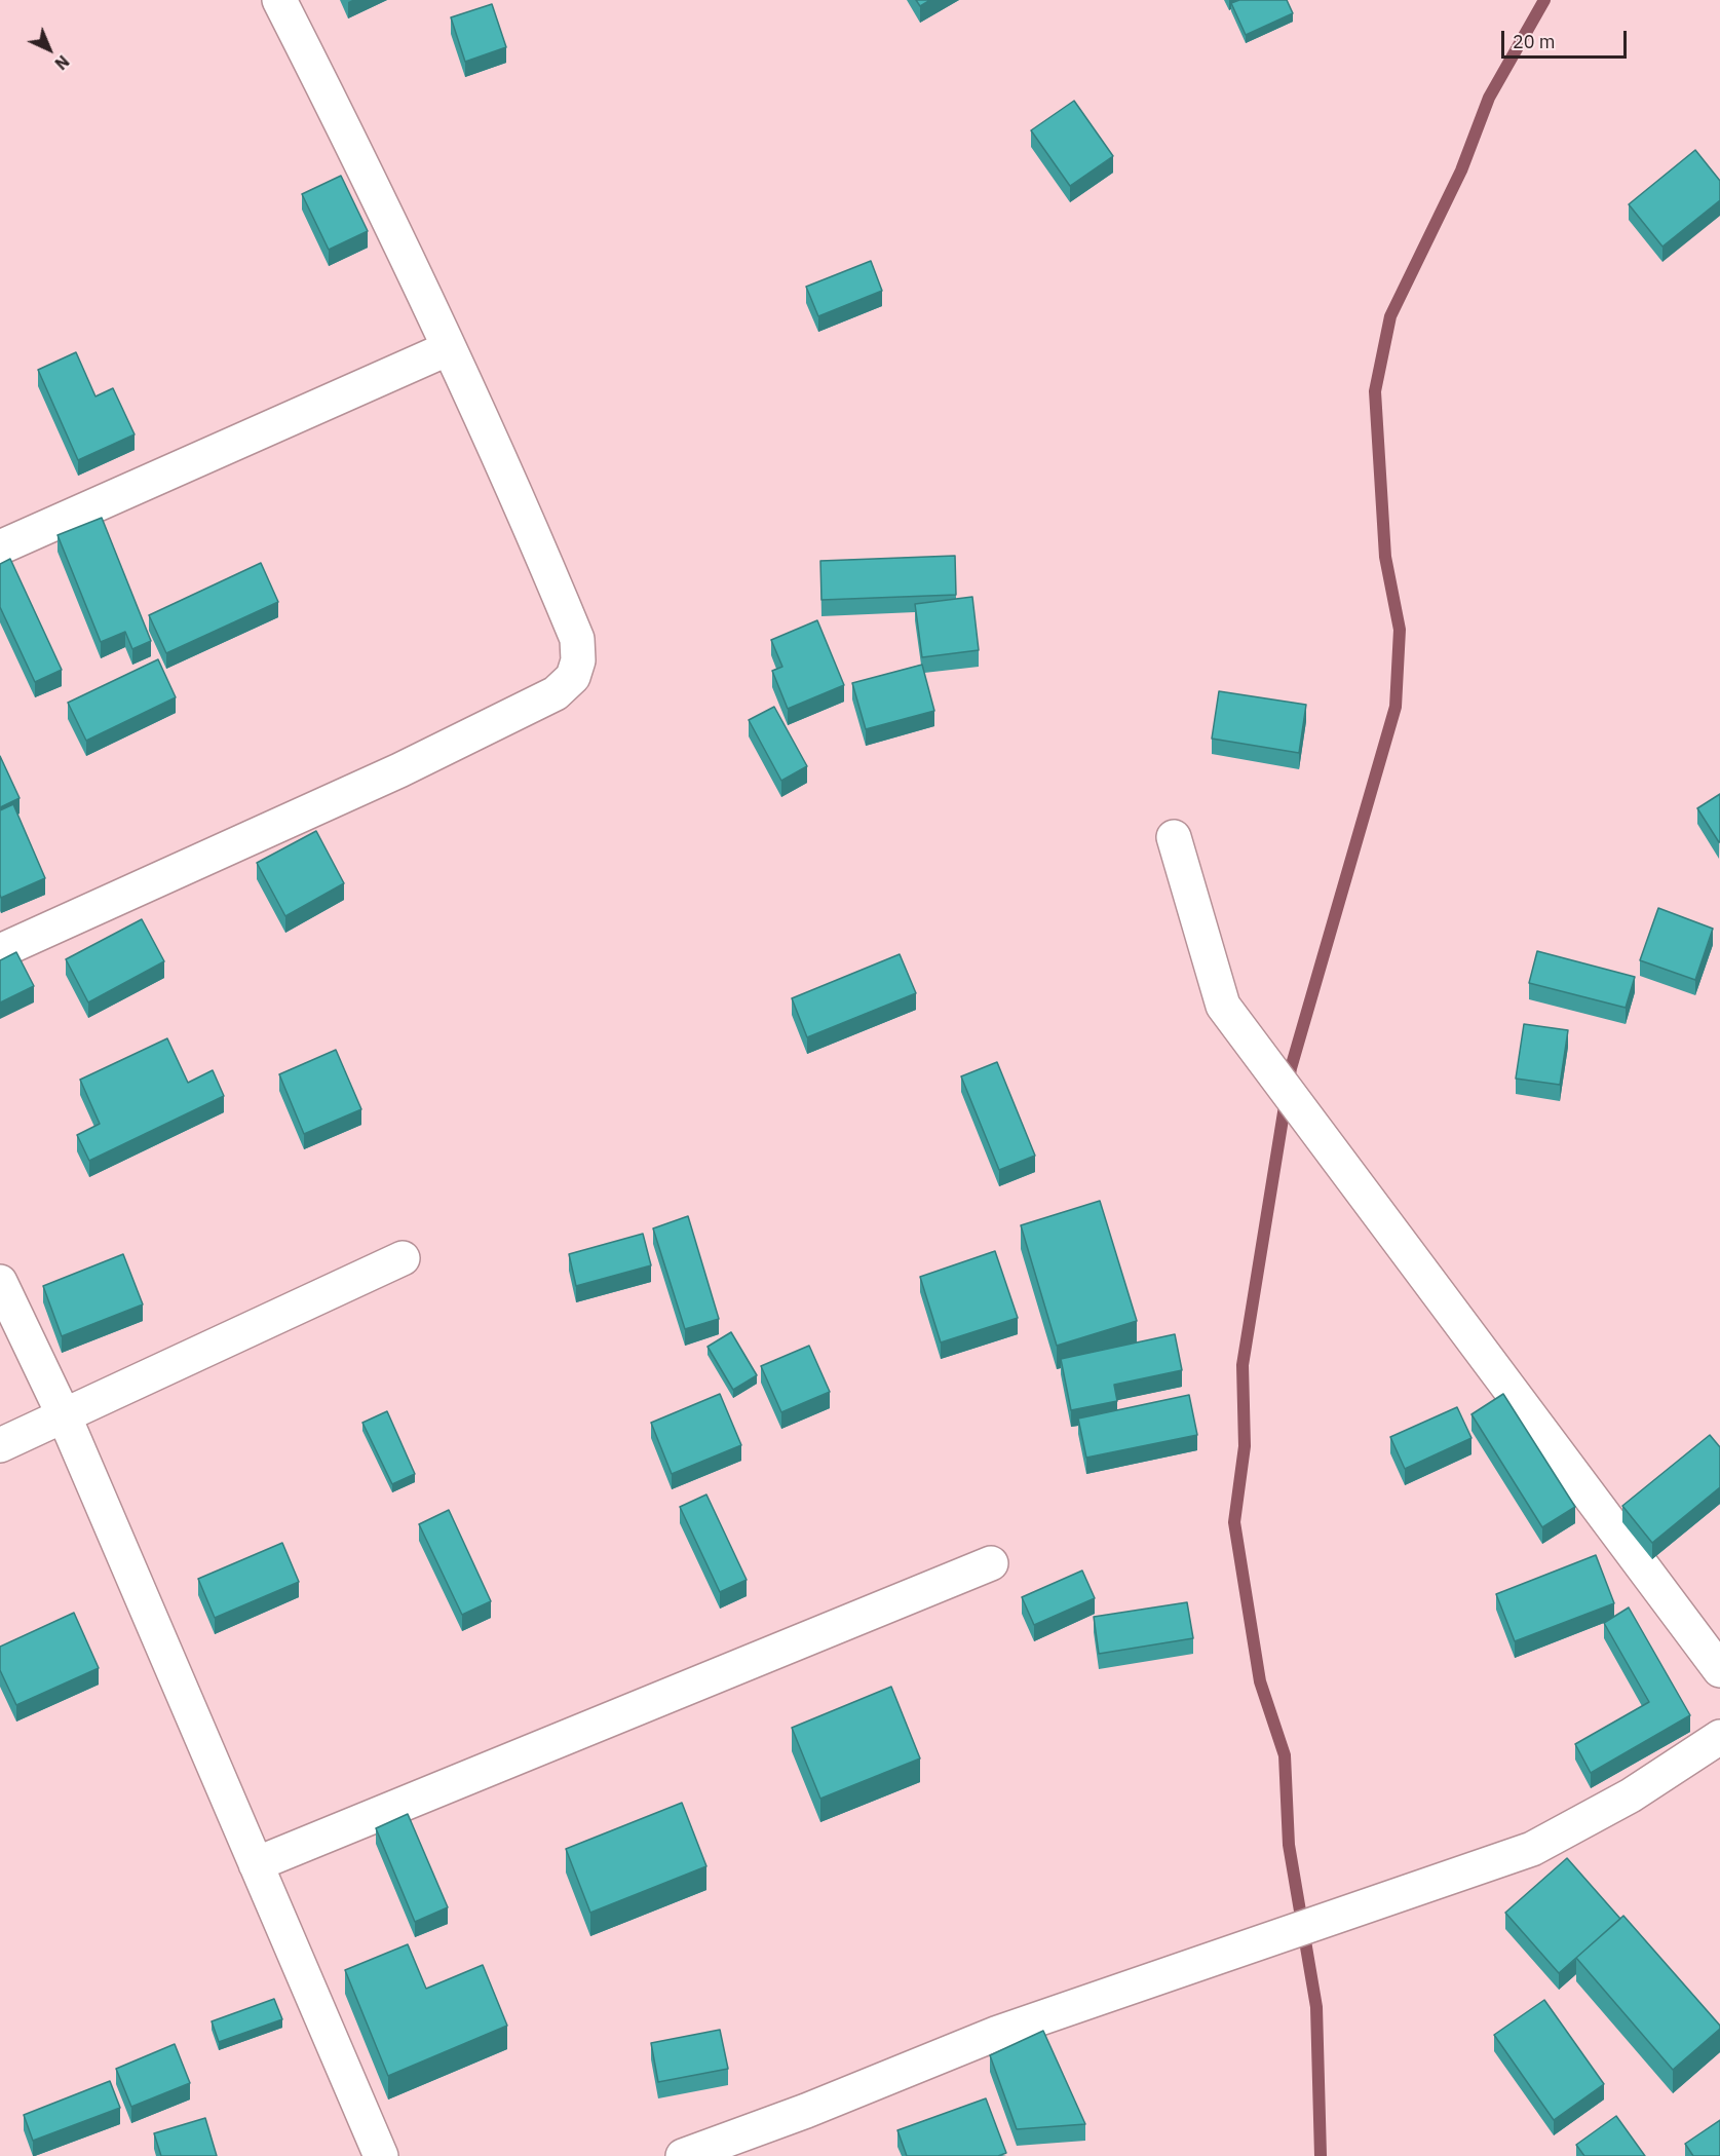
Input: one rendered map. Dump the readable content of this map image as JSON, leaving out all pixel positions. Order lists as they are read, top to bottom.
{
  "scale_bar": "20 m",
  "north": "bottom right"
}
